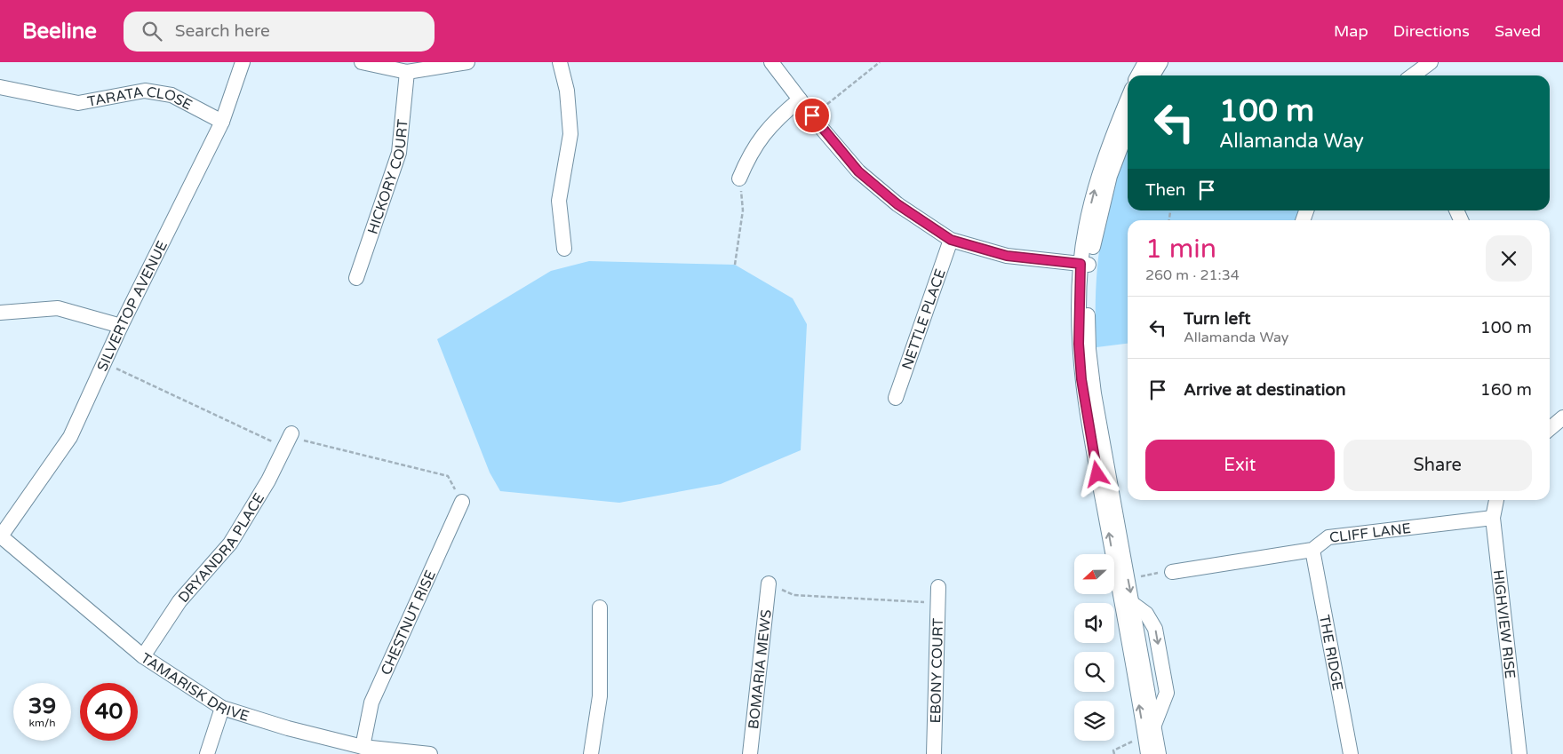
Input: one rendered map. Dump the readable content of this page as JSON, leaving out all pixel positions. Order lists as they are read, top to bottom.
{
  "streets": {
    "street": [
      "TARATA CLOSE",
      "HICKORY COURT",
      "SILVERTOP AVENUE",
      "NETTLE PLACE",
      "CLIFF LANE",
      "DRYANDRA PLACE",
      "CHESTNUT RISE",
      "HIGHVIEW RISE",
      "THE RIDGE",
      "BOMARIA MEWS",
      "EBONY COURT",
      "TAMARISK DRIVE"
    ]
  },
  "crossings": [
    ["TARATA CLOSE", "SILVERTOP AVENUE"],
    ["SILVERTOP AVENUE", "TAMARISK DRIVE"],
    ["CLIFF LANE", "HIGHVIEW RISE"],
    ["CLIFF LANE", "THE RIDGE"],
    ["DRYANDRA PLACE", "TAMARISK DRIVE"],
    ["CHESTNUT RISE", "TAMARISK DRIVE"]
  ],
  "north": "left",
  "page": {
    "header": "Beeline",
    "search": "Search here",
    "nav": ["Map", "Directions", "Saved"],
    "turn": ["100 m", "Allamanda Way"],
    "then": "Then",
    "heading": ["1 min", "260 m · 21:34"],
    "list": [
      {
        "name": "Turn left",
        "note": "Allamanda Way",
        "value": "100 m"
      },
      {
        "name": "Arrive at destination",
        "value": "160 m"
      }
    ],
    "buttons": ["Exit", "Share"],
    "speed": "39 km/h",
    "limit": "40"
  }
}
